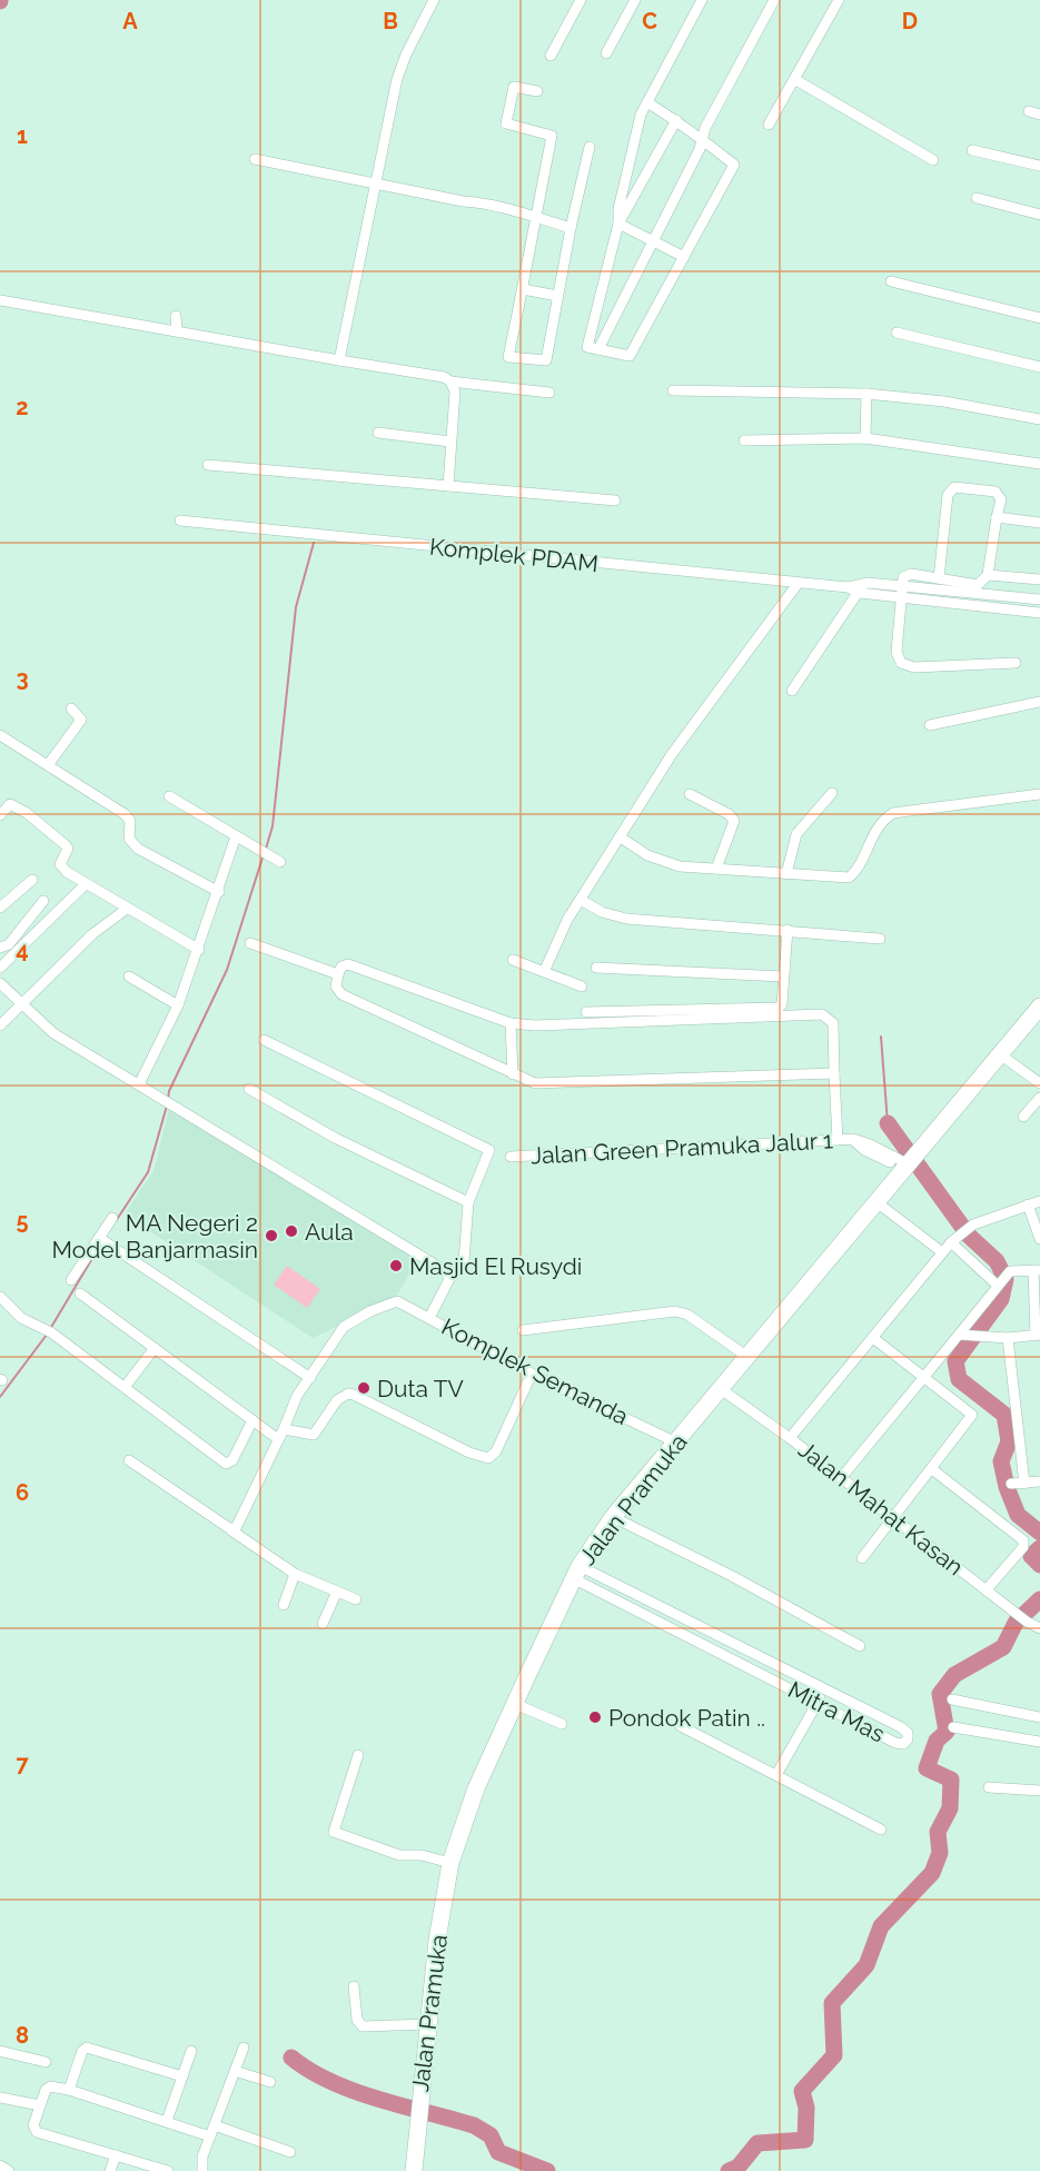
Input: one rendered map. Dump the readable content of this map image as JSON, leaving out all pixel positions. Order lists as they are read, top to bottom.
{
  "streets": {
    "main road": ["Jalan Pramuka"],
    "street": [
      "Komplek PDAM",
      "Jalan Green Pramuka Jalur 1",
      "Komplek Semanda",
      "Jalan Mahat Kasan",
      "Mitra Mas"
    ]
  },
  "crossings": [
    ["Jalan Green Pramuka Jalur 1", "Jalan Pramuka"],
    ["Komplek Semanda", "Jalan Pramuka"],
    ["Jalan Pramuka", "Jalan Mahat Kasan"],
    ["Jalan Pramuka", "Mitra Mas"]
  ],
  "places": [
    "Aula",
    "MA Negeri 2 Model Banjarmasin",
    "Masjid El Rusydi",
    "Duta TV",
    "Pondok Patin .."
  ],
  "grid": {
    "columns": [
      "A",
      "B",
      "C",
      "D"
    ],
    "rows": [
      "1",
      "2",
      "3",
      "4",
      "5",
      "6",
      "7",
      "8"
    ]
  }
}
